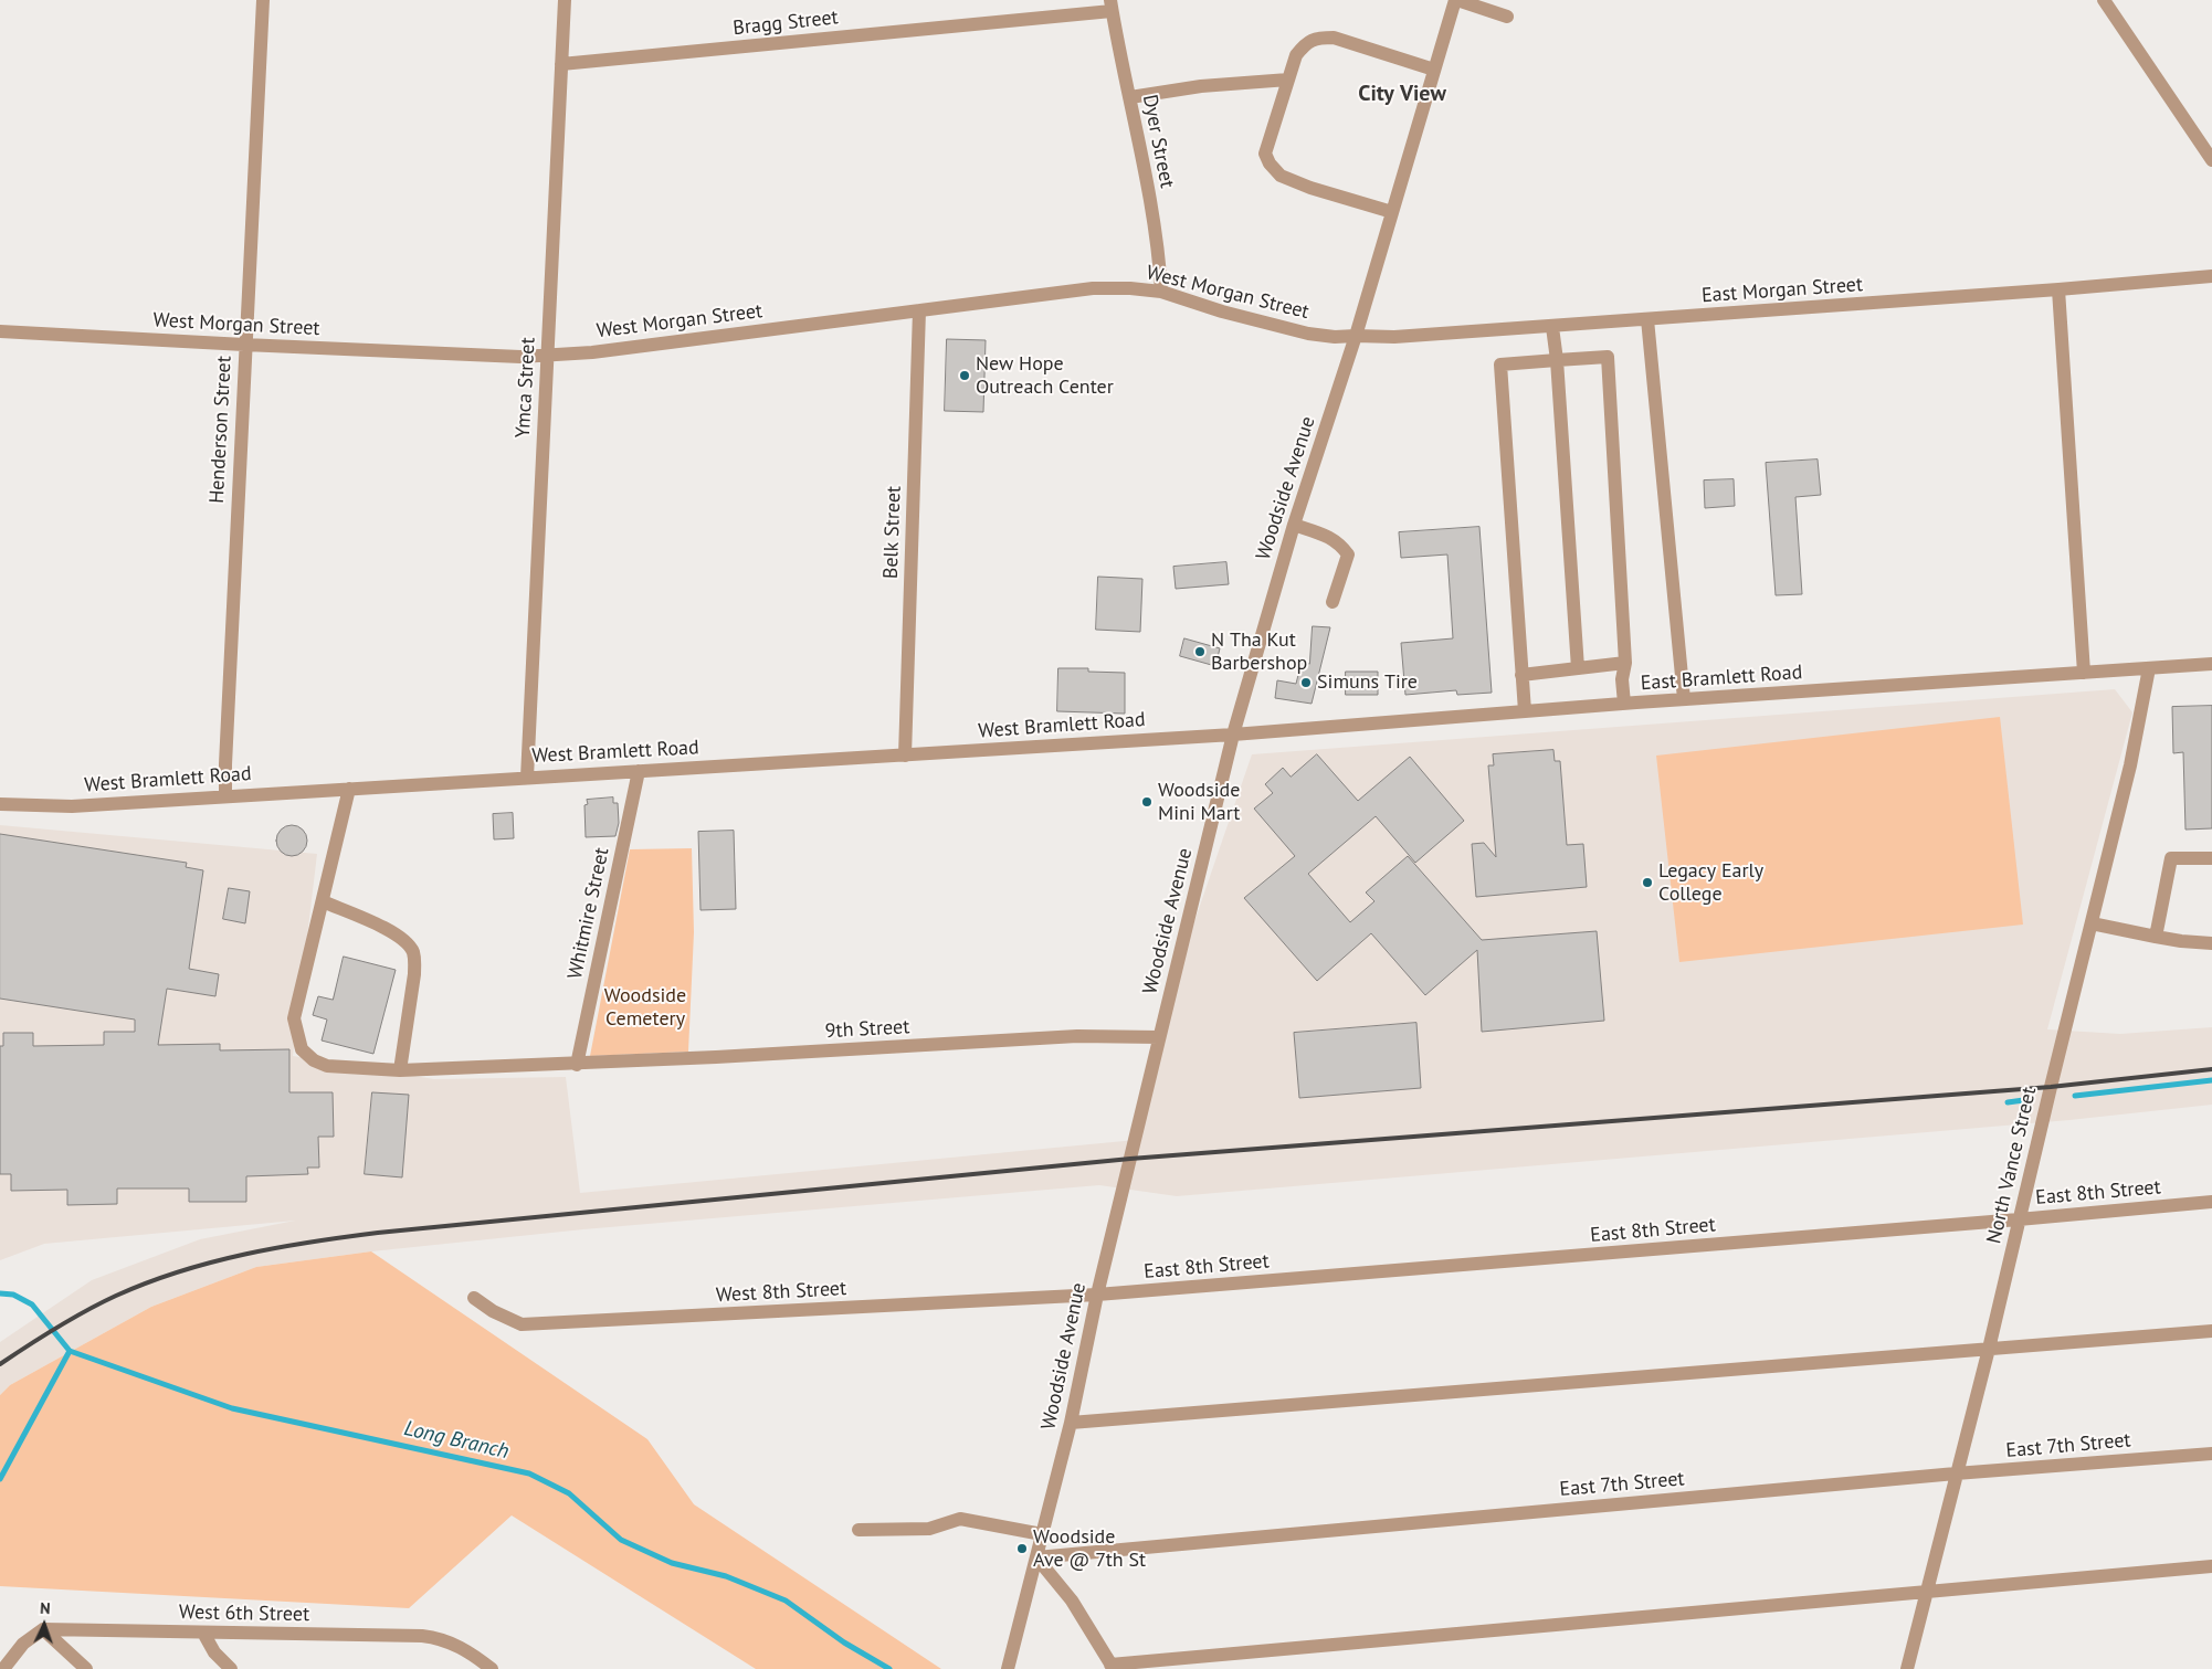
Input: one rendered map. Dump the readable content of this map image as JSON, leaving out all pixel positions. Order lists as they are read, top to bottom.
{
  "streets": {
    "street": [
      "Bragg Street",
      "Dyer Street",
      "East Morgan Street",
      "West Morgan Street",
      "Ymca Street",
      "Henderson Street",
      "Woodside Avenue",
      "Belk Street",
      "East Bramlett Road",
      "West Bramlett Road",
      "Whitmire Street",
      "9th Street",
      "North Vance Street",
      "East 8th Street",
      "West 8th Street",
      "East 7th Street",
      "West 6th Street"
    ]
  },
  "crossings": [
    ["Bragg Street", "Dyer Street"],
    ["Bragg Street", "Ymca Street"],
    ["Dyer Street", "West Morgan Street"],
    ["East Morgan Street", "West Morgan Street"],
    ["East Morgan Street", "Woodside Avenue"],
    ["West Morgan Street", "Ymca Street"],
    ["West Morgan Street", "Henderson Street"],
    ["West Morgan Street", "Woodside Avenue"],
    ["West Morgan Street", "Belk Street"],
    ["Ymca Street", "West Bramlett Road"],
    ["Henderson Street", "West Bramlett Road"],
    ["Woodside Avenue", "East Bramlett Road"],
    ["Woodside Avenue", "West Bramlett Road"],
    ["Woodside Avenue", "9th Street"],
    ["Woodside Avenue", "East 8th Street"],
    ["Woodside Avenue", "West 8th Street"],
    ["Woodside Avenue", "East 7th Street"],
    ["Belk Street", "West Bramlett Road"],
    ["East Bramlett Road", "West Bramlett Road"],
    ["East Bramlett Road", "North Vance Street"],
    ["West Bramlett Road", "Whitmire Street"],
    ["West Bramlett Road", "9th Street"],
    ["Whitmire Street", "9th Street"],
    ["North Vance Street", "East 8th Street"],
    ["North Vance Street", "East 7th Street"],
    ["East 8th Street", "West 8th Street"]
  ],
  "districts": ["City View"],
  "water": ["Long Branch"],
  "parks": ["Woodside Cemetery"],
  "places": [
    "New Hope Outreach Center",
    "N Tha Kut Barbershop",
    "Simuns Tire",
    "Woodside Mini Mart",
    "Legacy Early College",
    "Woodside Ave @ 7th St"
  ],
  "north": "top"
}
